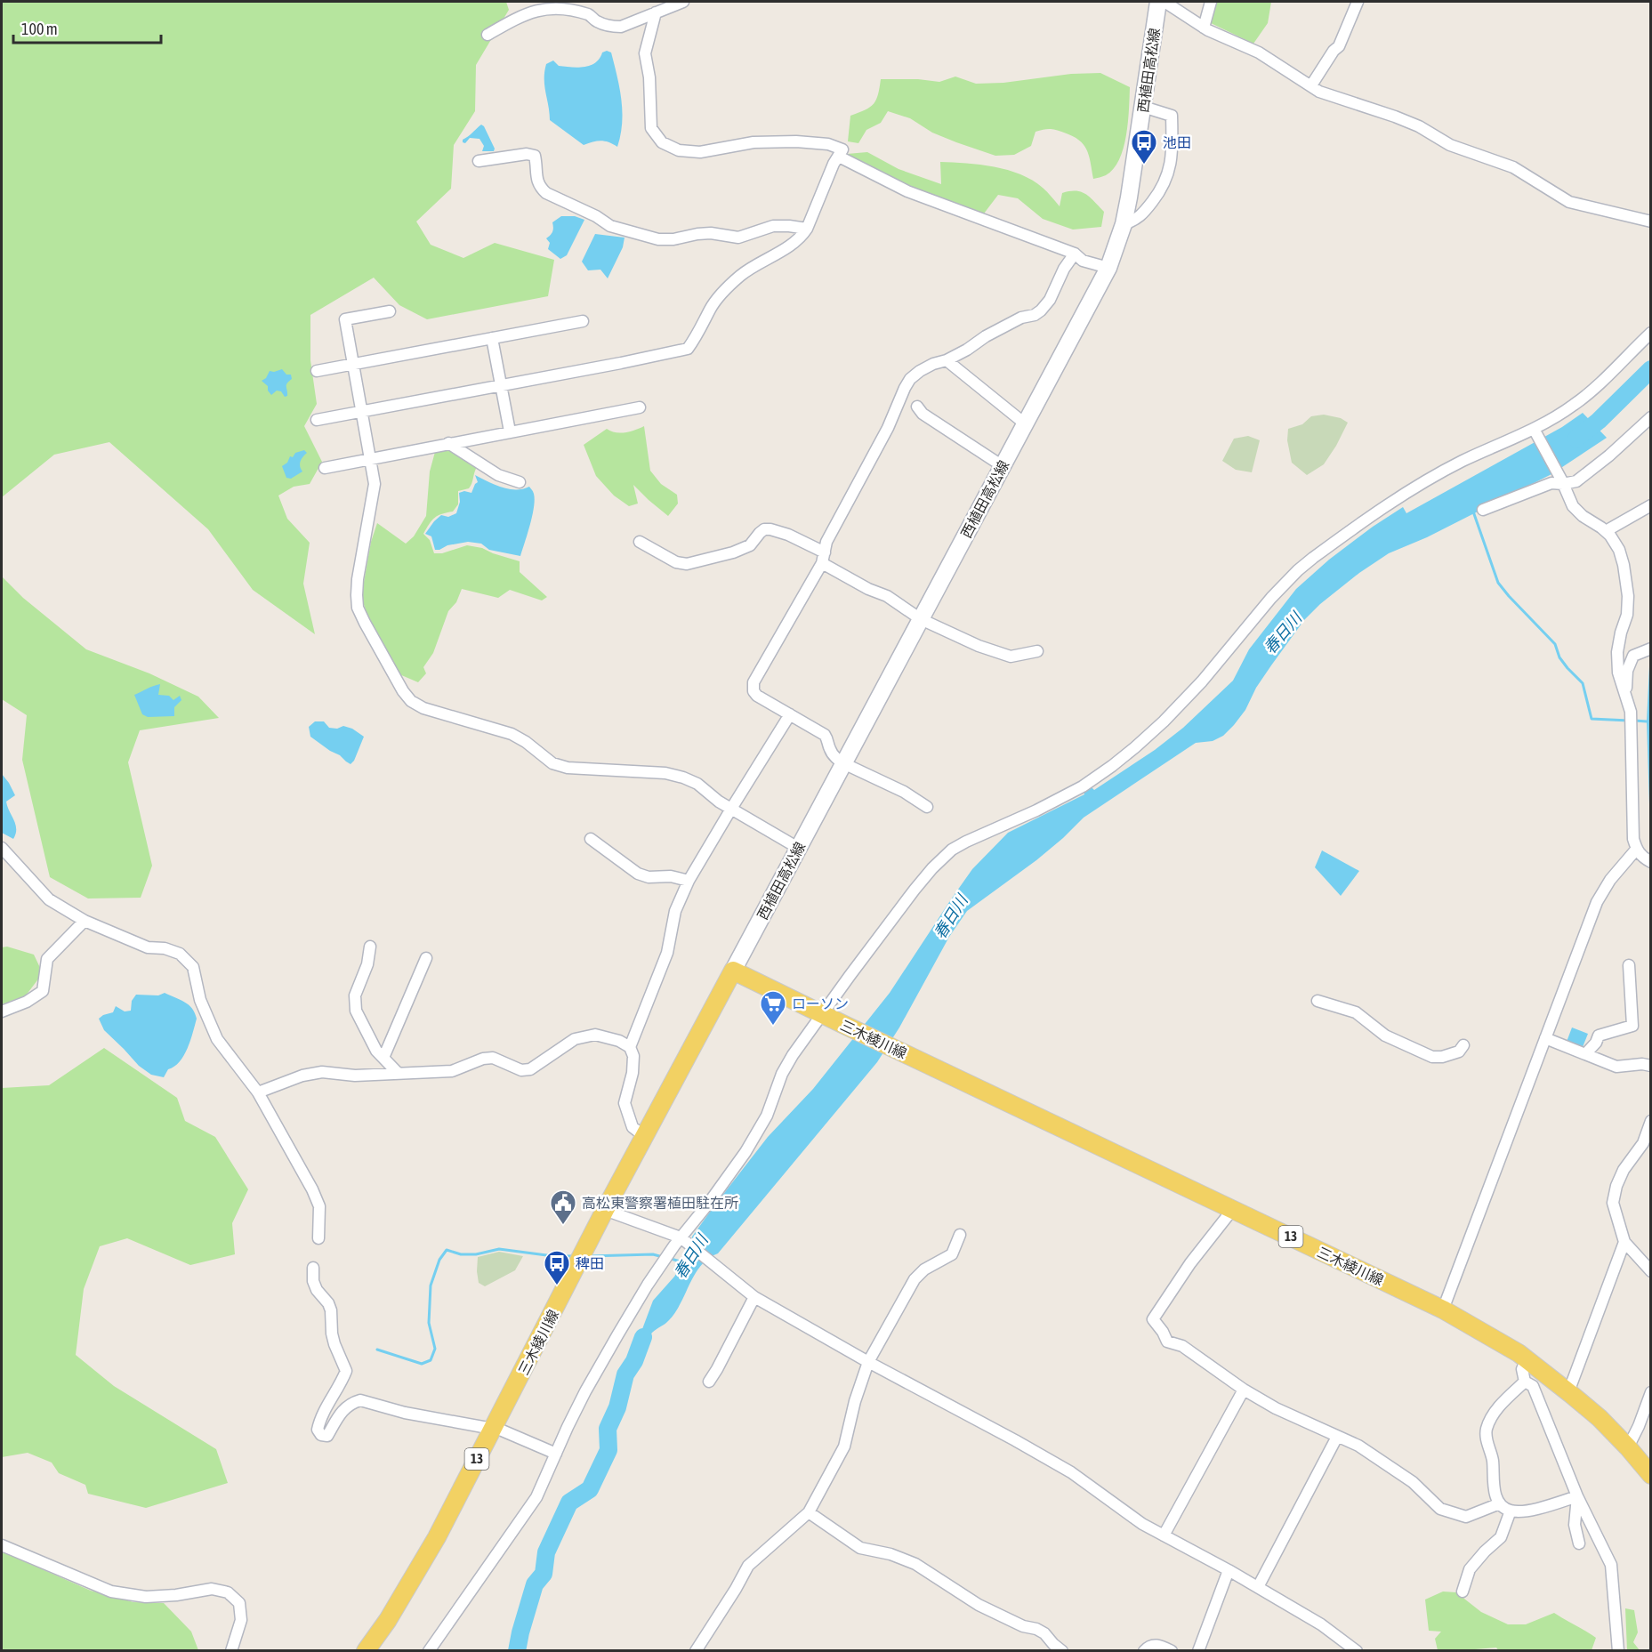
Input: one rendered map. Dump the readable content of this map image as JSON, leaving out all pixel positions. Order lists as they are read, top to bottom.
{
  "streets": {
    "main road": ["西植田高松線", "三木綾川線", "13"]
  },
  "crossings": [
    ["西植田高松線", "三木綾川線"]
  ],
  "water": ["春日川"],
  "places": {
    "bus stop": ["池田", "稗田"],
    "supermarket": ["ローソン"],
    "public building": ["高松東警察署植田駐在所"]
  },
  "scale_bar": "100 m"
}
